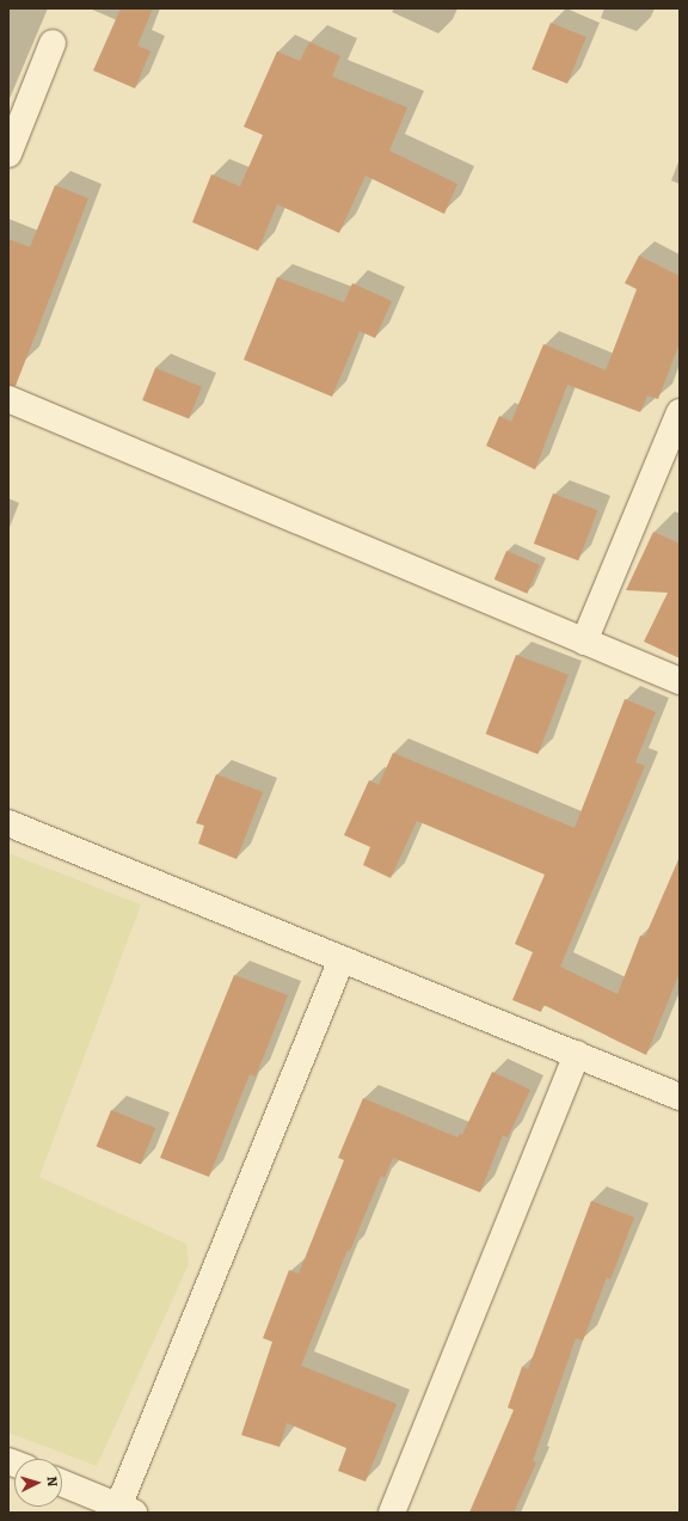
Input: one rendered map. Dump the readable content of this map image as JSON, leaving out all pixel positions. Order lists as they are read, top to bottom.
{
  "north": "right"
}
